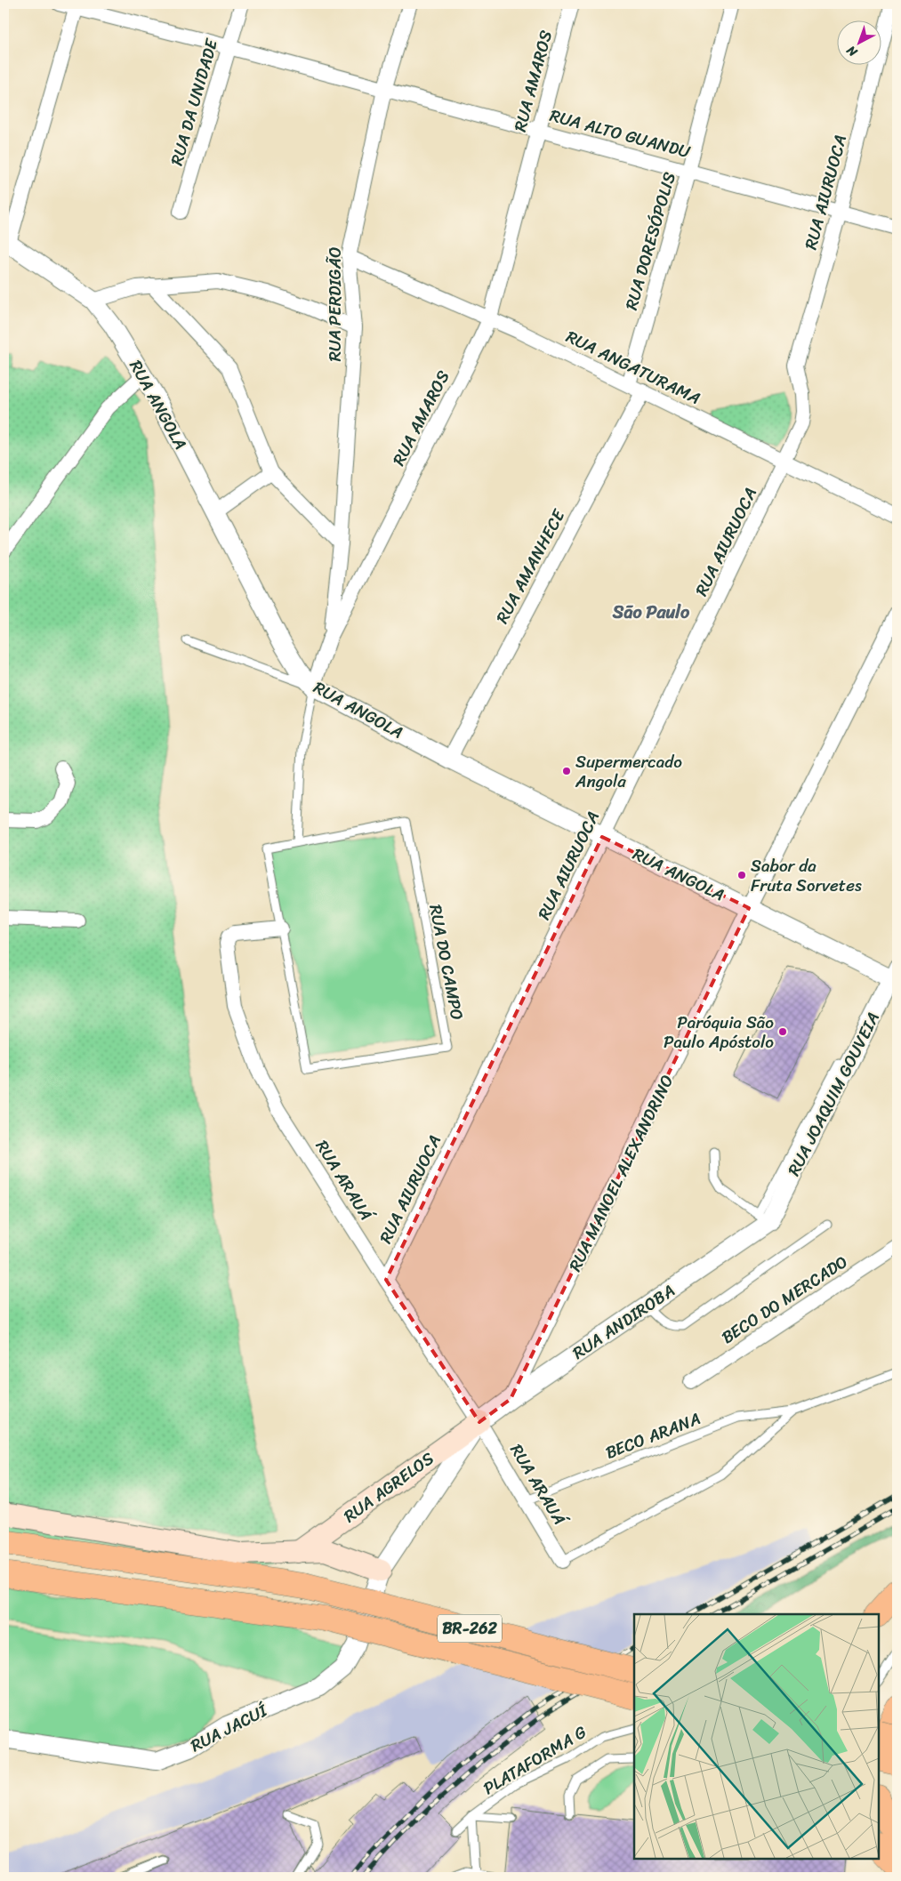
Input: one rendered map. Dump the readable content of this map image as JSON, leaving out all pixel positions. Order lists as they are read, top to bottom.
{
  "streets": {
    "highway": ["BR-262"],
    "main road": ["RUA AGRELOS"],
    "street": [
      "RUA AMAROS",
      "RUA DA UNIDADE",
      "RUA ALTO GUANDU",
      "RUA AIURUOCA",
      "RUA DORESÓPOLIS",
      "RUA PERDIGÃO",
      "RUA ANGATURAMA",
      "RUA ANGOLA",
      "RUA AMANHECE",
      "RUA JOAQUIM GOUVEIA",
      "RUA MANOEL ALEXANDRINO",
      "RUA ARAUÁ",
      "BECO DO MERCADO",
      "RUA ANDIROBA",
      "RUA JACUÍ"
    ],
    "lane": ["RUA DO CAMPO", "BECO ARANA", "PLATAFORMA G"]
  },
  "crossings": [
    ["RUA AMAROS", "RUA ALTO GUANDU"],
    ["RUA AMAROS", "RUA PERDIGÃO"],
    ["RUA AMAROS", "RUA ANGATURAMA"],
    ["RUA AMAROS", "RUA ANGOLA"],
    ["RUA AMAROS", "RUA DO CAMPO"],
    ["RUA DA UNIDADE", "RUA ALTO GUANDU"],
    ["RUA ALTO GUANDU", "RUA AIURUOCA"],
    ["RUA ALTO GUANDU", "RUA DORESÓPOLIS"],
    ["RUA ALTO GUANDU", "RUA PERDIGÃO"],
    ["RUA AIURUOCA", "RUA ANGATURAMA"],
    ["RUA AIURUOCA", "RUA ANGOLA"],
    ["RUA AIURUOCA", "RUA ARAUÁ"],
    ["RUA DORESÓPOLIS", "RUA ANGATURAMA"],
    ["RUA PERDIGÃO", "RUA ANGATURAMA"],
    ["RUA ANGATURAMA", "RUA AMANHECE"],
    ["RUA ANGOLA", "RUA AMANHECE"],
    ["RUA ANGOLA", "RUA JOAQUIM GOUVEIA"],
    ["RUA ANGOLA", "RUA MANOEL ALEXANDRINO"],
    ["RUA DO CAMPO", "RUA ARAUÁ"],
    ["RUA JOAQUIM GOUVEIA", "RUA ANDIROBA"],
    ["RUA MANOEL ALEXANDRINO", "RUA ANDIROBA"],
    ["RUA ARAUÁ", "RUA ANDIROBA"],
    ["RUA ARAUÁ", "BECO ARANA"],
    ["RUA ARAUÁ", "RUA AGRELOS"],
    ["RUA ANDIROBA", "RUA AGRELOS"]
  ],
  "districts": ["São Paulo"],
  "places": ["Supermercado Angola", "Sabor da Fruta Sorvetes", "Paróquia São Paulo Apóstolo"],
  "north": "bottom left"
}
